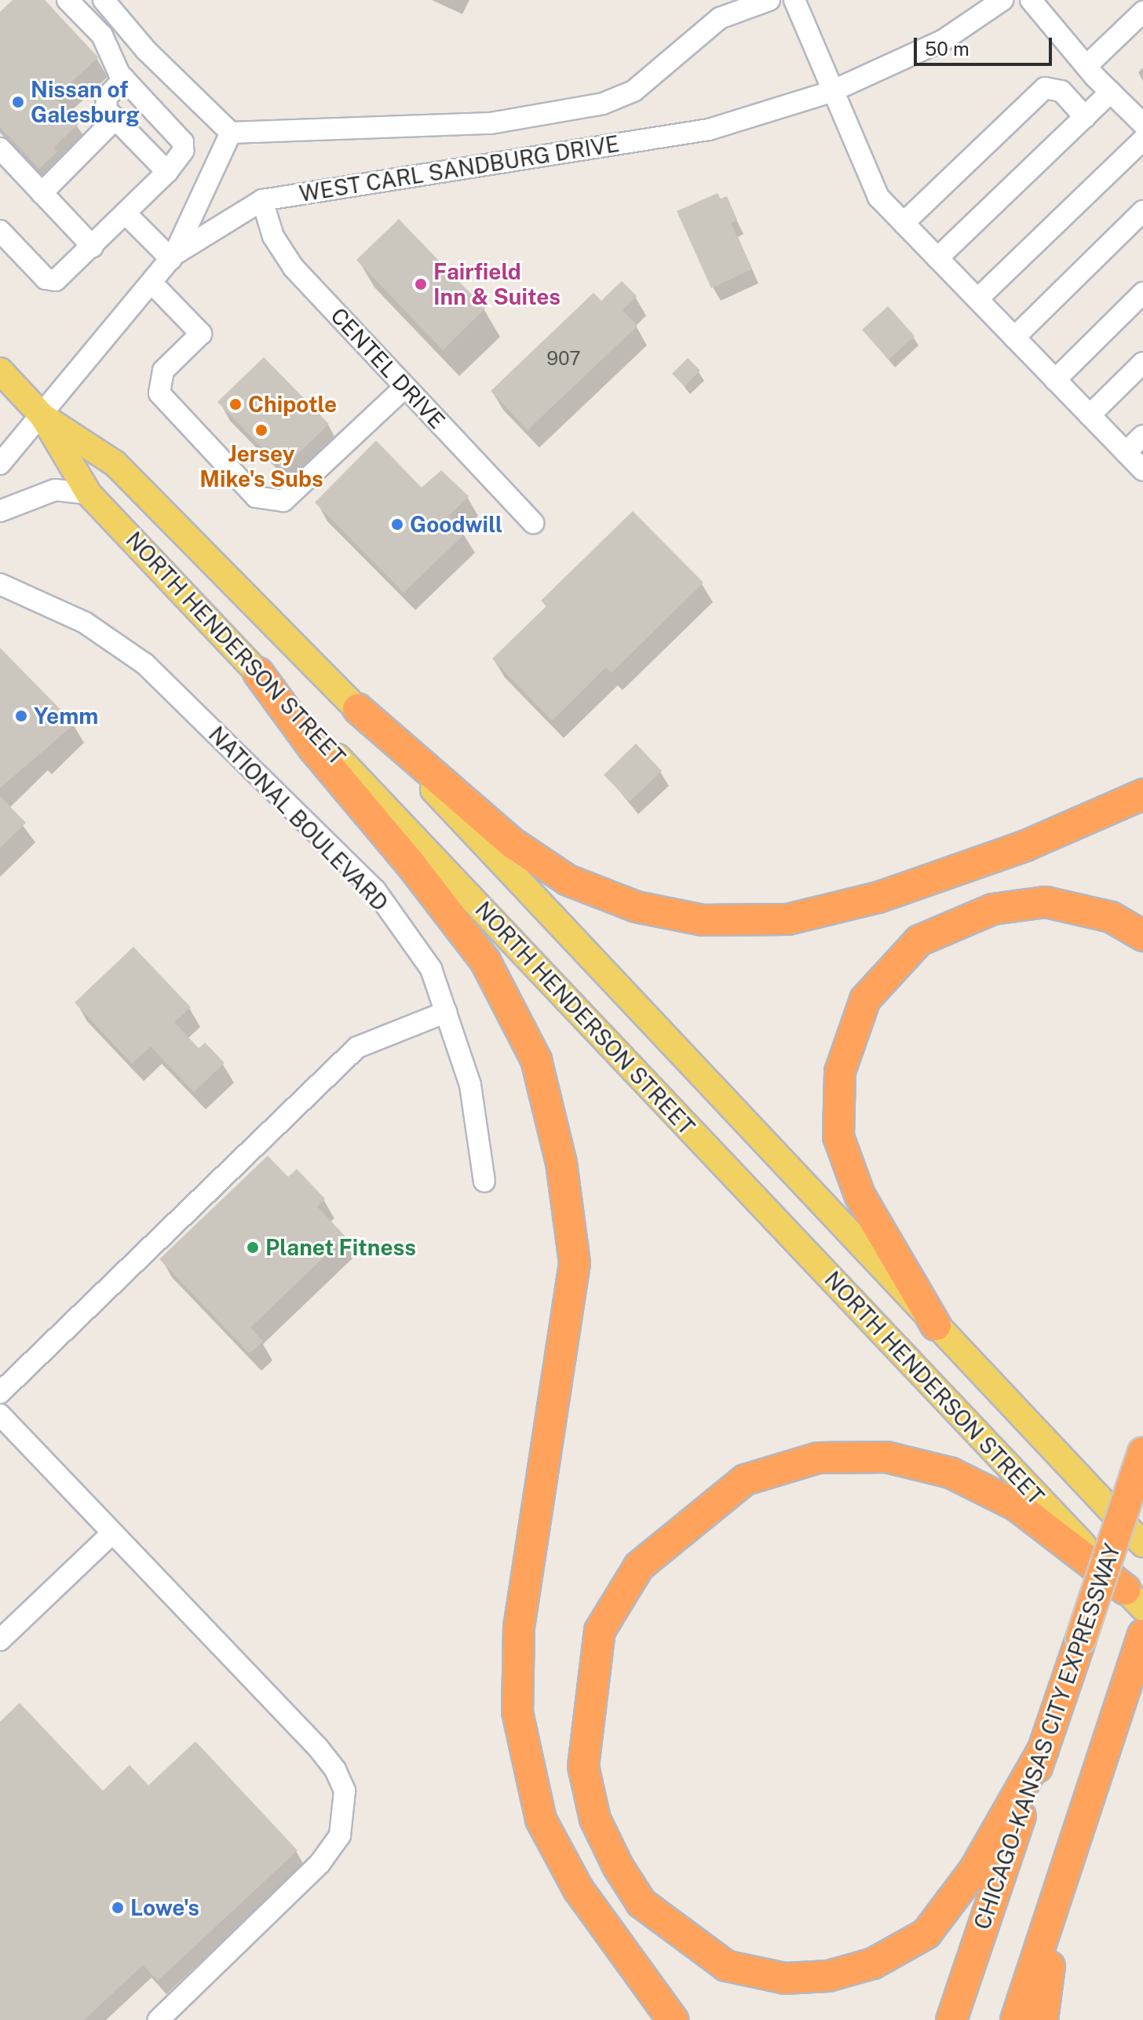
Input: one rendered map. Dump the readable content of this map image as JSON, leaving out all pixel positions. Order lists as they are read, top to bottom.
{
  "streets": {
    "highway": ["CHICAGO-KANSAS CITY EXPRESSWAY"],
    "main road": ["NORTH HENDERSON STREET"],
    "street": ["WEST CARL SANDBURG DRIVE", "CENTEL DRIVE", "NATIONAL BOULEVARD"]
  },
  "crossings": [
    ["WEST CARL SANDBURG DRIVE", "CENTEL DRIVE"],
    ["WEST CARL SANDBURG DRIVE", "NORTH HENDERSON STREET"]
  ],
  "places": [
    "Nissan of Galesburg",
    "Fairfield Inn & Suites",
    "Chipotle",
    "Jersey Mike's Subs",
    "Goodwill",
    "Yemm",
    "Planet Fitness",
    "Lowe's"
  ],
  "house_numbers": ["907"],
  "scale_bar": "50 m"
}
